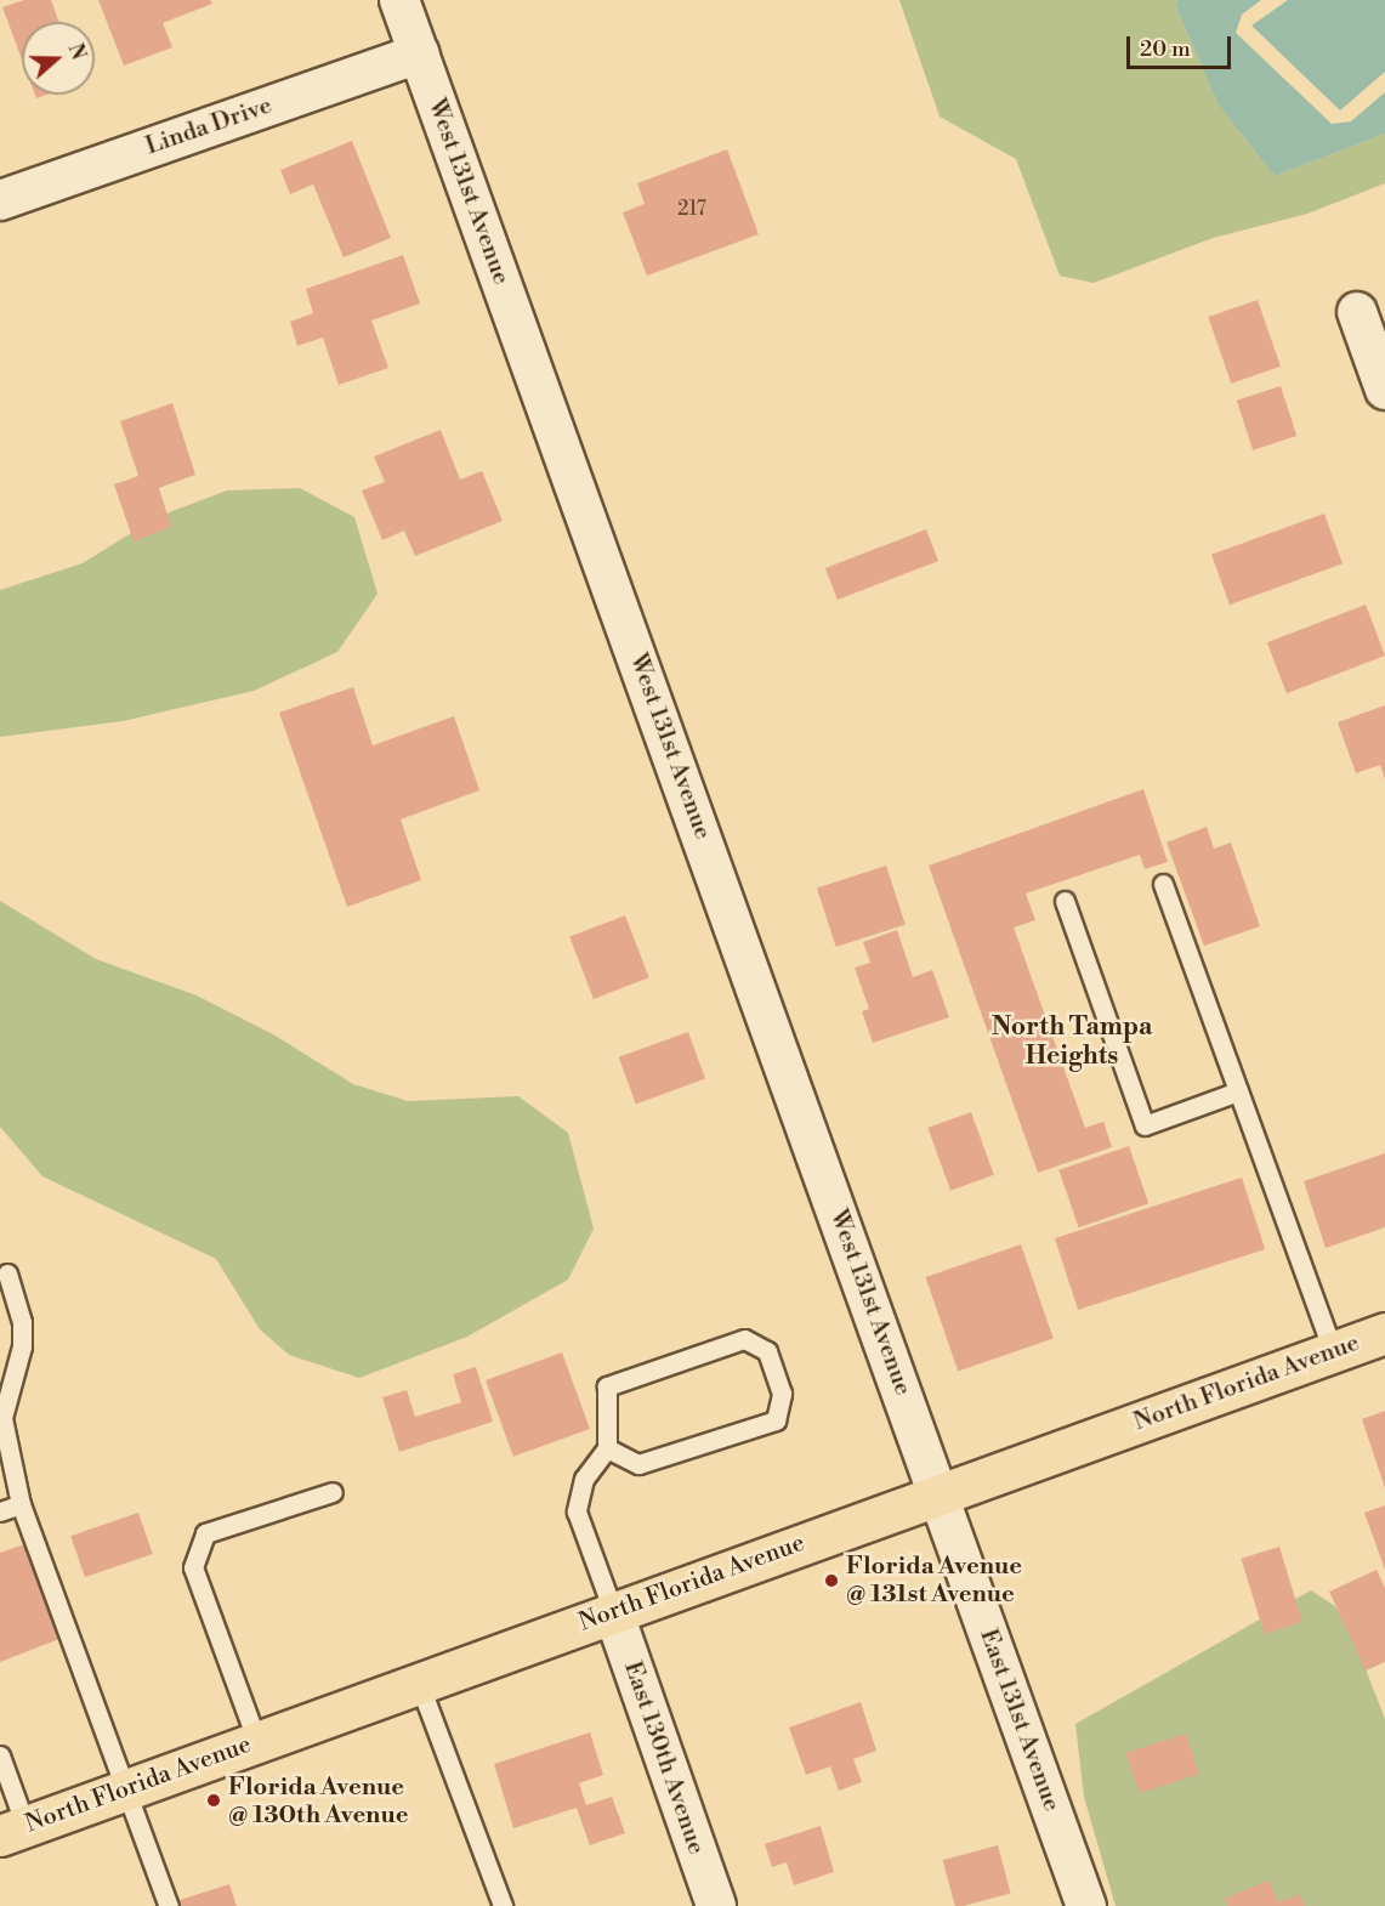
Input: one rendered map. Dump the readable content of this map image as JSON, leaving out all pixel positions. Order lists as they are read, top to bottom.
{
  "streets": {
    "main road": ["North Florida Avenue"],
    "street": [
      "Linda Drive",
      "West 131st Avenue",
      "East 131st Avenue",
      "East 130th Avenue"
    ]
  },
  "crossings": [
    ["Linda Drive", "West 131st Avenue"],
    ["West 131st Avenue", "North Florida Avenue"],
    ["West 131st Avenue", "East 131st Avenue"],
    ["North Florida Avenue", "East 131st Avenue"],
    ["North Florida Avenue", "East 130th Avenue"]
  ],
  "districts": ["North Tampa Heights"],
  "places": ["Florida Avenue @ 131st Avenue", "Florida Avenue @ 130th Avenue"],
  "house_numbers": ["217"],
  "scale_bar": "20 m",
  "north": "right"
}
